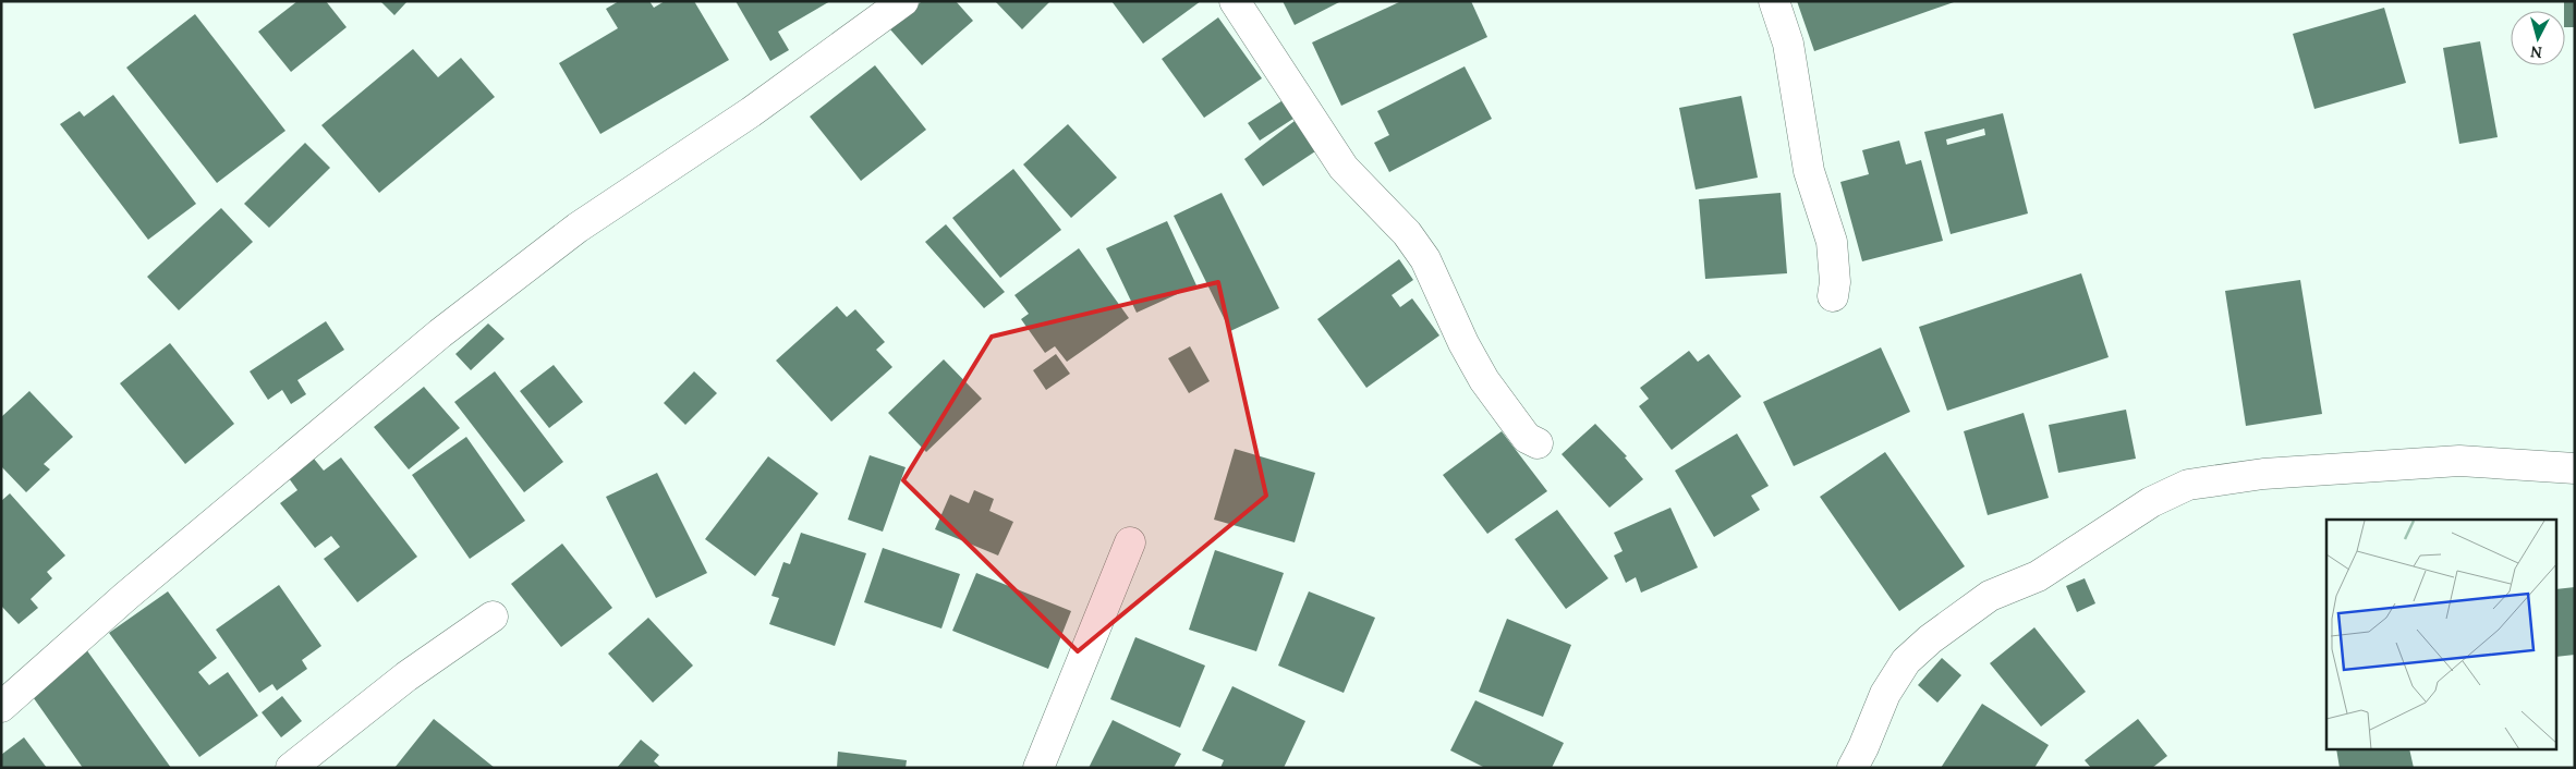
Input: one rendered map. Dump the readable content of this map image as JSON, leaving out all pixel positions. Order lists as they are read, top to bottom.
{
  "north": "bottom"
}
